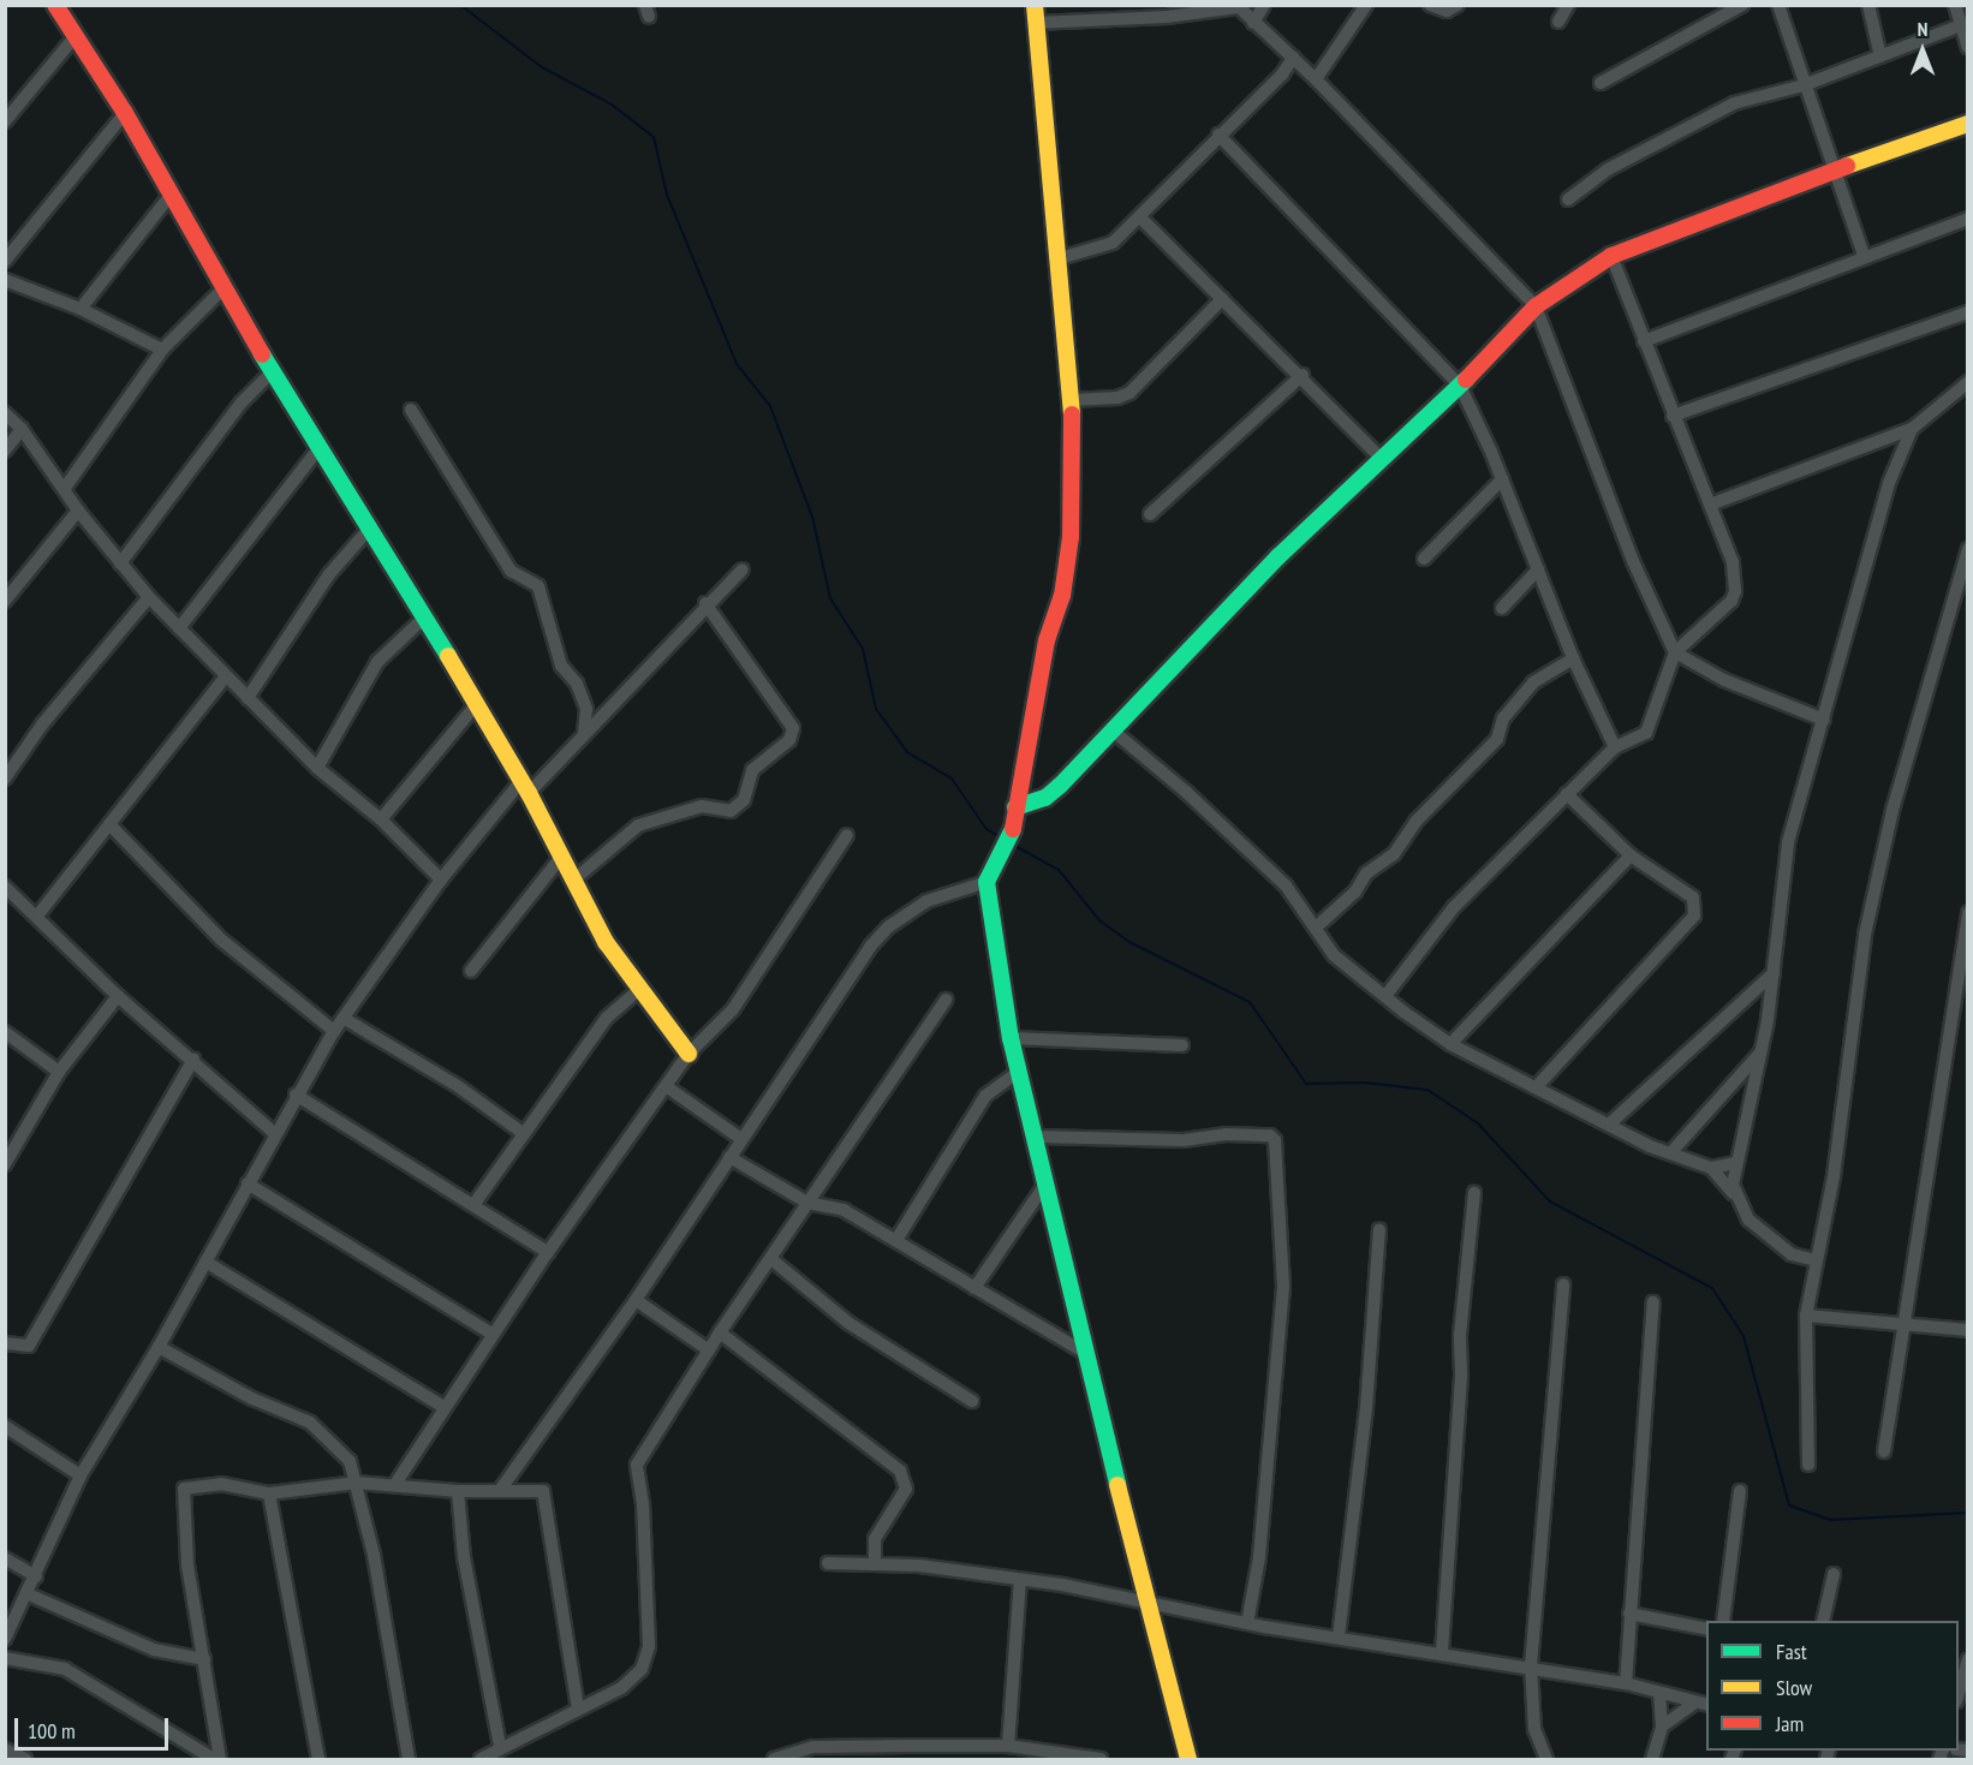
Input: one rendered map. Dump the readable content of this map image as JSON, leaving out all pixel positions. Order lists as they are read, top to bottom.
{
  "legend": ["Fast", "Slow", "Jam"],
  "scale_bar": "100 m",
  "north": "top"
}
